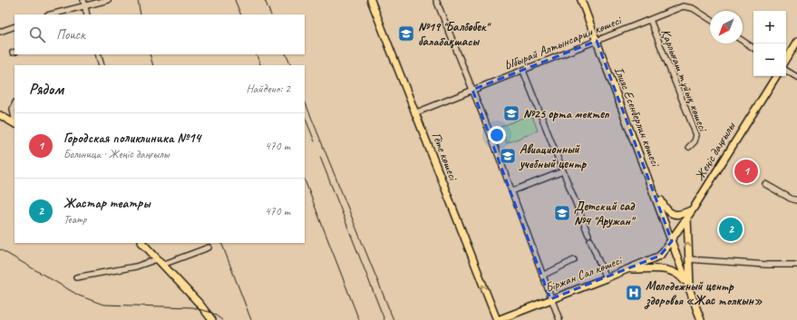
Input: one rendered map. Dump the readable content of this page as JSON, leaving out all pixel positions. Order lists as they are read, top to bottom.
{
  "streets": {
    "main road": [
      "Ілияс Есенберлин көшесі",
      "Жеңіс даңғылы",
      "Гёте көшесі",
      "Біржан Сал көшесі"
    ],
    "street": ["Ыбырай Алтынсарин көшесі", "Қарлығаш тұйық көшесі"]
  },
  "crossings": [
    ["Ыбырай Алтынсарин көшесі", "Қарлығаш тұйық көшесі"],
    ["Ыбырай Алтынсарин көшесі", "Ілияс Есенберлин көшесі"],
    ["Ыбырай Алтынсарин көшесі", "Гёте көшесі"],
    ["Ілияс Есенберлин көшесі", "Жеңіс даңғылы"],
    ["Ілияс Есенберлин көшесі", "Біржан Сал көшесі"],
    ["Жеңіс даңғылы", "Біржан Сал көшесі"],
    ["Гёте көшесі", "Біржан Сал көшесі"]
  ],
  "one_way": ["Гёте көшесі"],
  "places": {
    "school or university": [
      "№19 \"Балбөбек\" балабақшасы",
      "№25 орта мектеп",
      "Авиационный учебный центр",
      "Детский сад №4 \"Аружан\""
    ],
    "hospital": ["Молодежный центр здоровья «Жас толкын»"]
  },
  "north": "bottom left",
  "page": {
    "map_buttons": ["+", "−"],
    "search": "Поиск",
    "heading": ["Рядом", "Найдено: 2"],
    "list": [
      {
        "mark": "1",
        "name": "Городская поликлиника №14",
        "note": "Больница · Жеңіс даңғылы",
        "value": "470 m"
      },
      {
        "mark": "2",
        "name": "Жастар театры",
        "note": "Театр",
        "value": "470 m"
      }
    ],
    "pins": ["1", "2"]
  }
}
